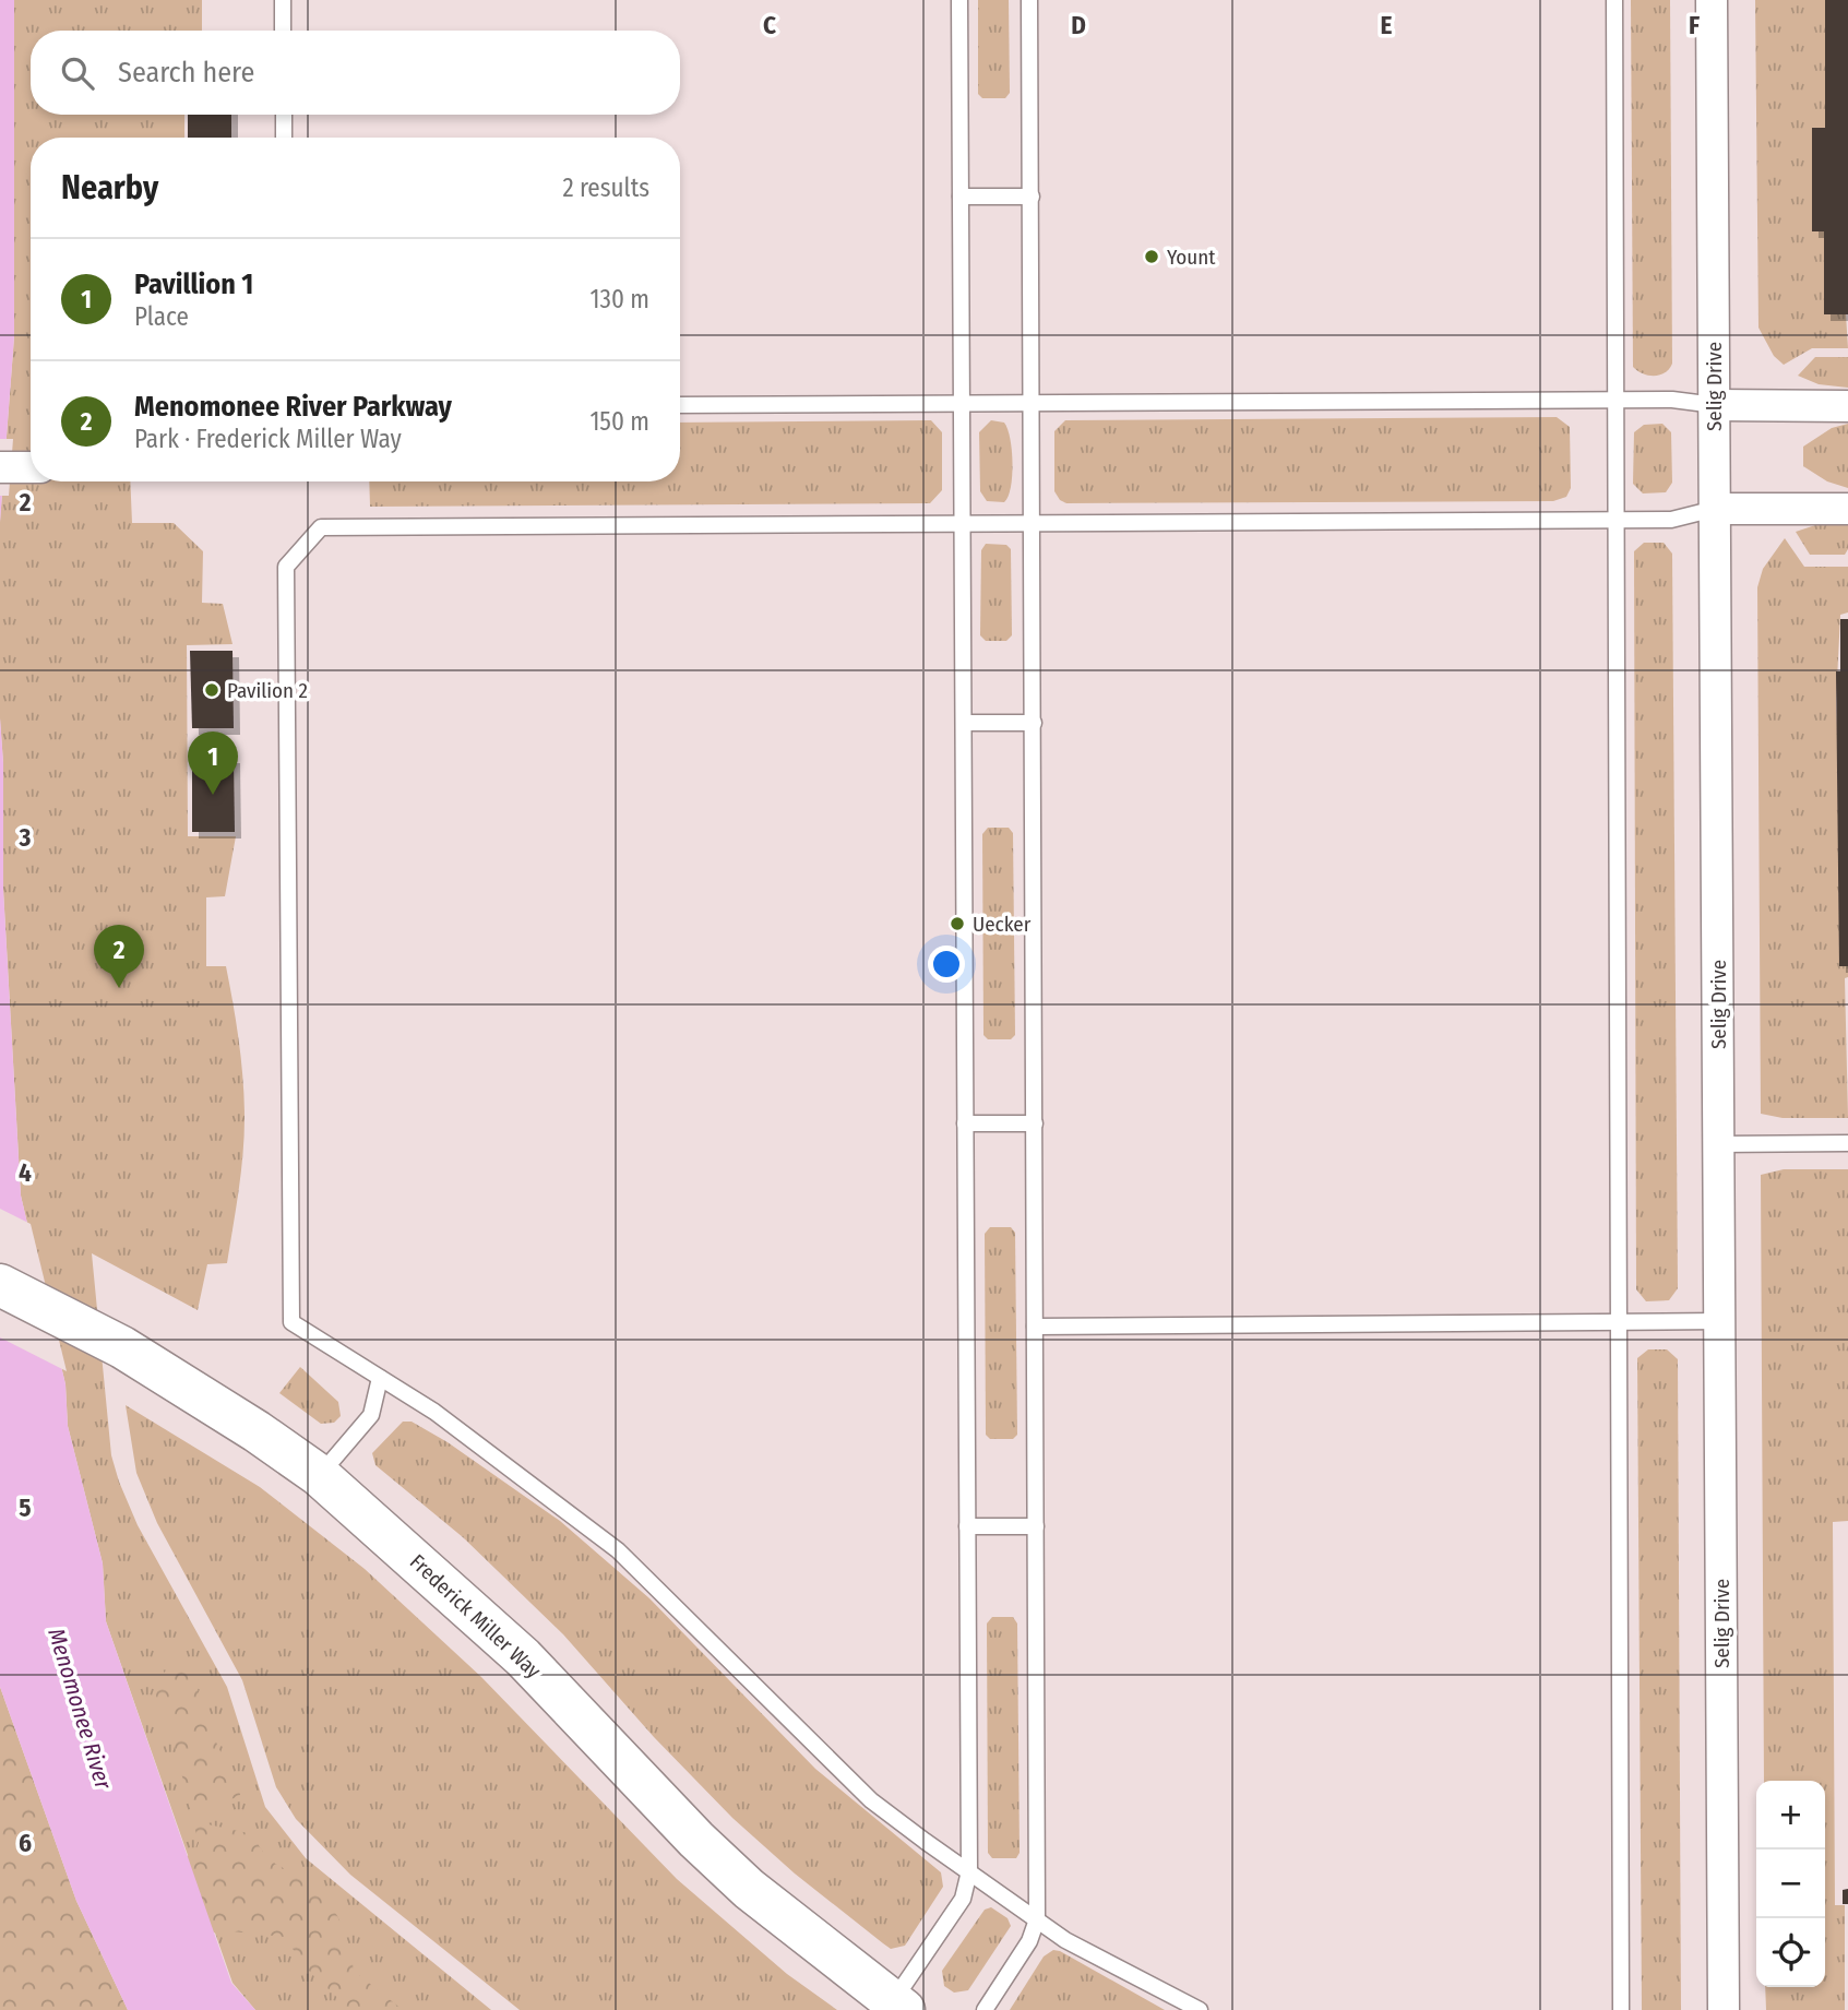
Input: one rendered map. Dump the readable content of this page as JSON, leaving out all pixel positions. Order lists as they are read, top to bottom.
{
  "streets": {
    "street": ["Selig Drive", "Frederick Miller Way"]
  },
  "water": ["Menomonee River"],
  "places": ["Yount", "Pavilion 2", "Uecker"],
  "page": {
    "search": "Search here",
    "heading": ["Nearby", "2 results"],
    "list": [
      {
        "mark": "1",
        "name": "Pavillion 1",
        "note": "Place",
        "value": "130 m"
      },
      {
        "mark": "2",
        "name": "Menomonee River Parkway",
        "note": "Park · Frederick Miller Way",
        "value": "150 m"
      }
    ],
    "pins": ["1", "2"],
    "map_buttons": ["+", "−"]
  },
  "grid": {
    "columns": [
      "C",
      "D",
      "E",
      "F"
    ],
    "rows": [
      "2",
      "3",
      "4",
      "5",
      "6"
    ]
  }
}
